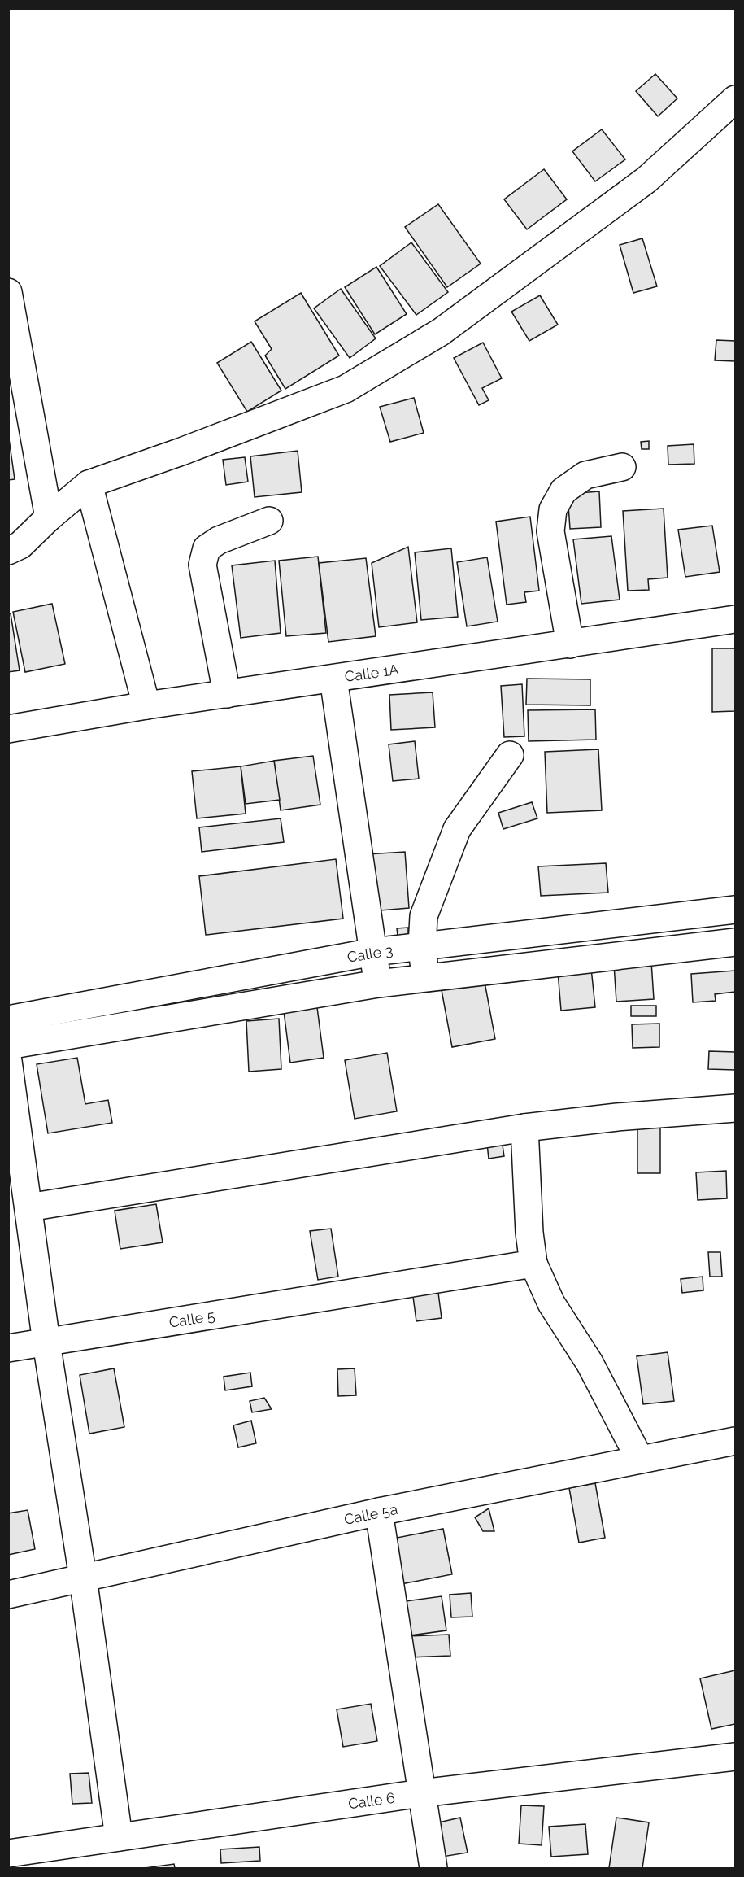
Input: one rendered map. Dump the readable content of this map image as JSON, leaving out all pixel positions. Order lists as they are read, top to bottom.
{
  "streets": {
    "street": [
      "Calle 1A",
      "Calle 3",
      "Calle 5",
      "Calle 5a",
      "Calle 6"
    ]
  }
}
